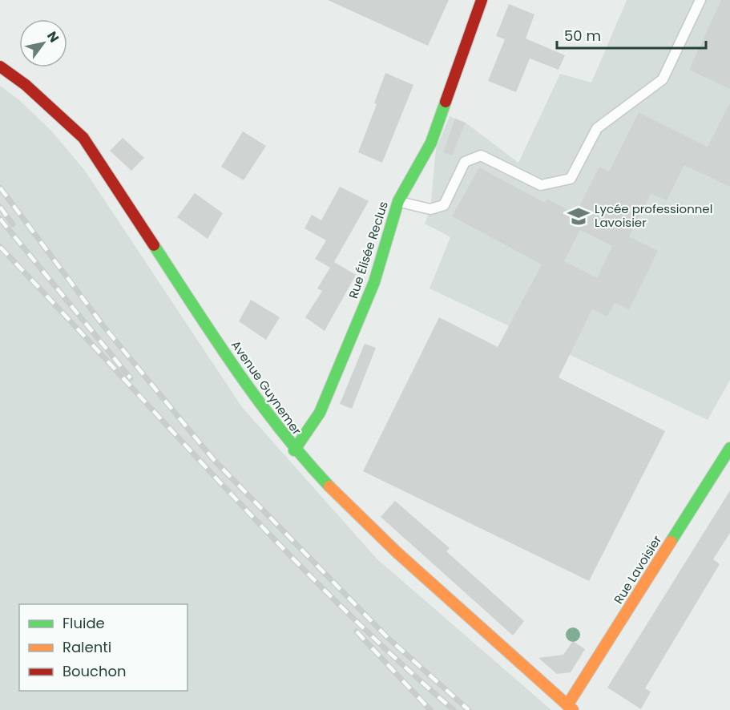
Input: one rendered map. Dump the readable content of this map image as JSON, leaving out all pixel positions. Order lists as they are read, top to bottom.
{
  "streets": {
    "main road": ["Rue Élisée Reclus", "Avenue Guynemer", "Rue Lavoisier"]
  },
  "crossings": [
    ["Rue Élisée Reclus", "Avenue Guynemer"],
    ["Avenue Guynemer", "Rue Lavoisier"]
  ],
  "places": {
    "school or university": ["Lycée professionnel Lavoisier"]
  },
  "legend": ["Fluide", "Ralenti", "Bouchon"],
  "scale_bar": "50 m",
  "north": "top right"
}
